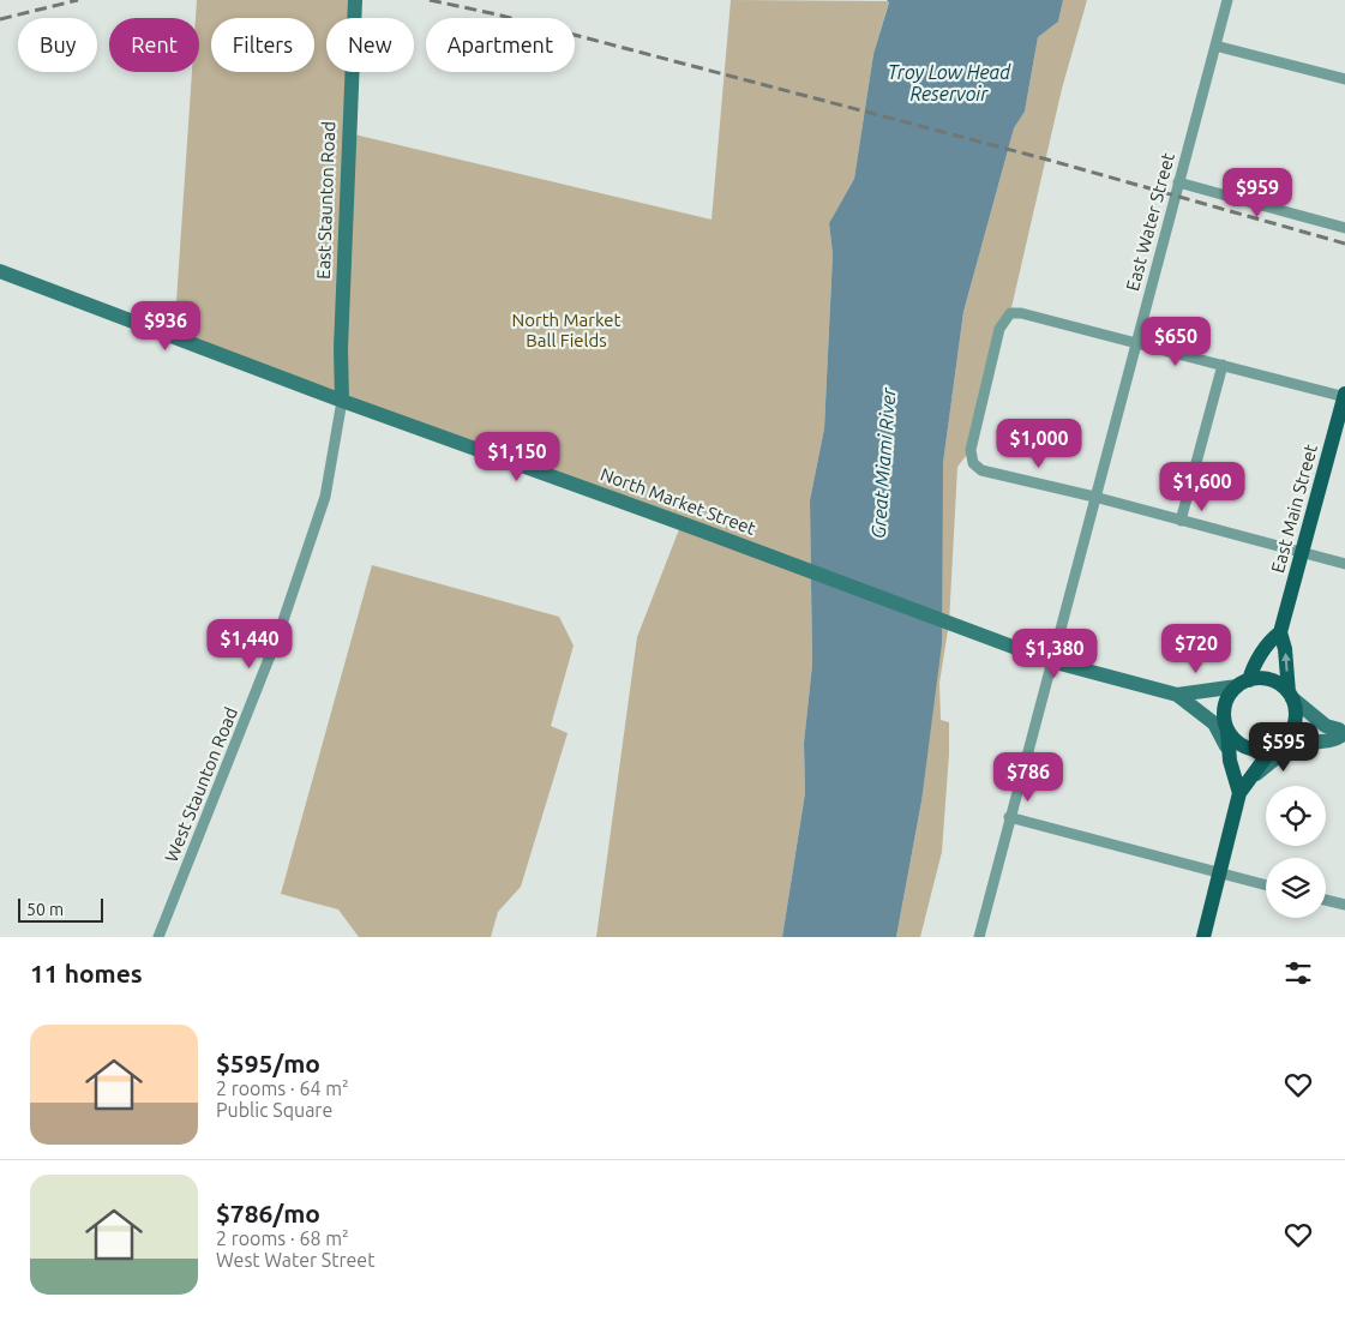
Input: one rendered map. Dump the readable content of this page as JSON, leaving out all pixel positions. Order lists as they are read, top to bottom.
{
  "streets": {
    "main road": ["East Staunton Road", "North Market Street", "East Main Street"],
    "street": ["East Water Street", "West Staunton Road"]
  },
  "crossings": [
    ["East Staunton Road", "North Market Street"],
    ["East Staunton Road", "West Staunton Road"],
    ["East Water Street", "North Market Street"],
    ["North Market Street", "West Staunton Road"]
  ],
  "water": ["Troy Low Head Reservoir", "Great Miami River"],
  "parks": ["North Market Ball Fields"],
  "scale_bar": "50 m",
  "page": {
    "chip": [
      "Buy",
      "Rent",
      "Filters",
      "New",
      "Apartment"
    ],
    "price": [
      "$959",
      "$936",
      "$650",
      "$1,000",
      "$1,150",
      "$1,600",
      "$1,440",
      "$720",
      "$1,380",
      "$595",
      "$786"
    ],
    "scale": "50 m",
    "heading": "11 homes",
    "list": [
      {
        "name": "$595/mo",
        "note": "2 rooms · 64 m² · Public Square"
      },
      {
        "name": "$786/mo",
        "note": "2 rooms · 68 m² · West Water Street"
      }
    ]
  }
}
